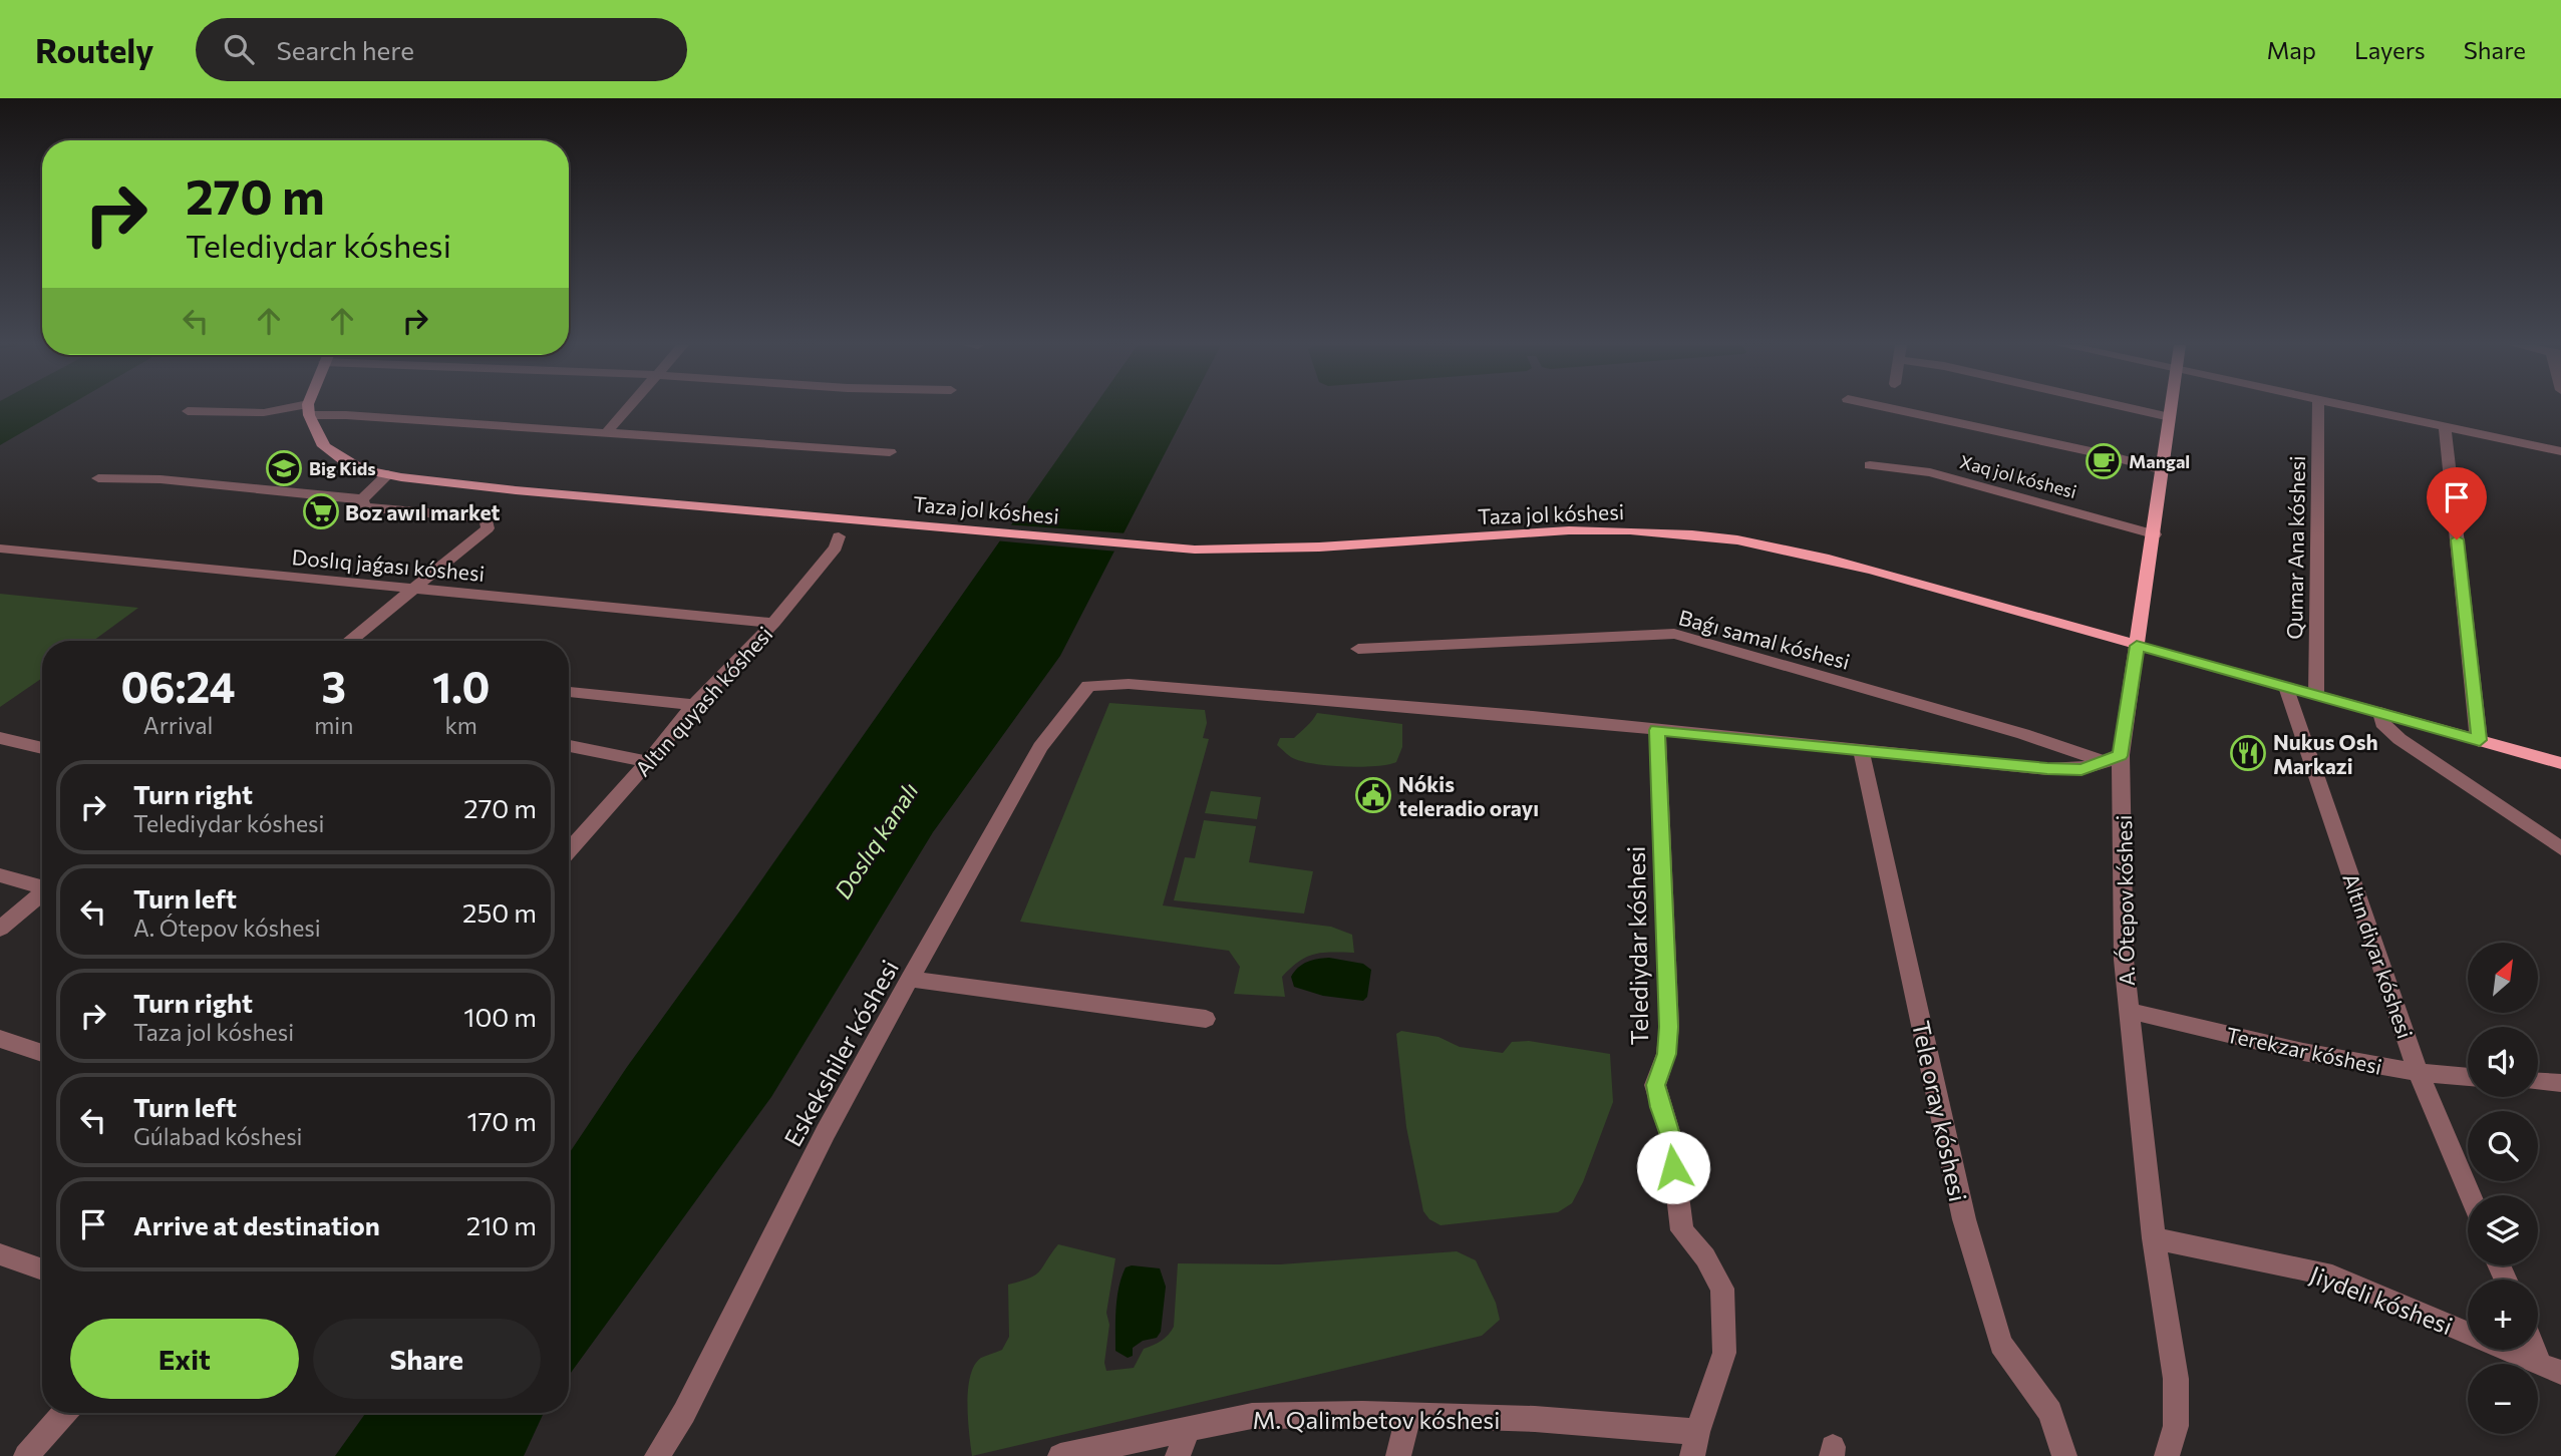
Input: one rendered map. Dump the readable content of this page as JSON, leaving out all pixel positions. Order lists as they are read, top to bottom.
{
  "streets": {
    "main road": ["Taza jol kóshesi", "A. Ótepov kóshesi"],
    "street": [
      "Xaq jol kóshesi",
      "Qumar Ana kóshesi",
      "Doslıq jaǵası kóshesi",
      "Baǵı samal kóshesi",
      "Altın quyash kóshesi",
      "Telediydar kóshesi",
      "Altın diyar kóshesi",
      "Terekzar kóshesi",
      "Eskekshiler kóshesi",
      "Tele oray kóshesi",
      "Jiydeli kóshesi",
      "M. Qalimbetov kóshesi"
    ]
  },
  "crossings": [
    ["Xaq jol kóshesi", "A. Ótepov kóshesi"],
    ["Taza jol kóshesi", "Qumar Ana kóshesi"],
    ["Taza jol kóshesi", "A. Ótepov kóshesi"],
    ["Taza jol kóshesi", "Altın diyar kóshesi"],
    ["Doslıq jaǵası kóshesi", "Altın quyash kóshesi"],
    ["Baǵı samal kóshesi", "A. Ótepov kóshesi"],
    ["A. Ótepov kóshesi", "Terekzar kóshesi"],
    ["A. Ótepov kóshesi", "Jiydeli kóshesi"],
    ["Telediydar kóshesi", "Eskekshiler kóshesi"],
    ["Telediydar kóshesi", "M. Qalimbetov kóshesi"],
    ["Altın diyar kóshesi", "Terekzar kóshesi"]
  ],
  "water": ["Doslıq kanalı"],
  "places": {
    "cafe": ["Mangal"],
    "school or university": ["Big Kids"],
    "supermarket": ["Boz awıl market"],
    "restaurant": ["Nukus Osh Markazi"],
    "public building": ["Nókis teleradio orayı"]
  },
  "north": "top right",
  "page": {
    "header": "Routely",
    "search": "Search here",
    "nav": ["Map", "Layers", "Share"],
    "turn": ["270 m", "Telediydar kóshesi"],
    "eta": [
      "06:24",
      "Arrival",
      "3",
      "min",
      "1.0",
      "km"
    ],
    "list": [
      {
        "name": "Turn right",
        "note": "Telediydar kóshesi",
        "value": "270 m"
      },
      {
        "name": "Turn left",
        "note": "A. Ótepov kóshesi",
        "value": "250 m"
      },
      {
        "name": "Turn right",
        "note": "Taza jol kóshesi",
        "value": "100 m"
      },
      {
        "name": "Turn left",
        "note": "Gúlabad kóshesi",
        "value": "170 m"
      },
      {
        "name": "Arrive at destination",
        "value": "210 m"
      }
    ],
    "map_buttons": ["+", "−"],
    "buttons": ["Exit", "Share"]
  }
}
